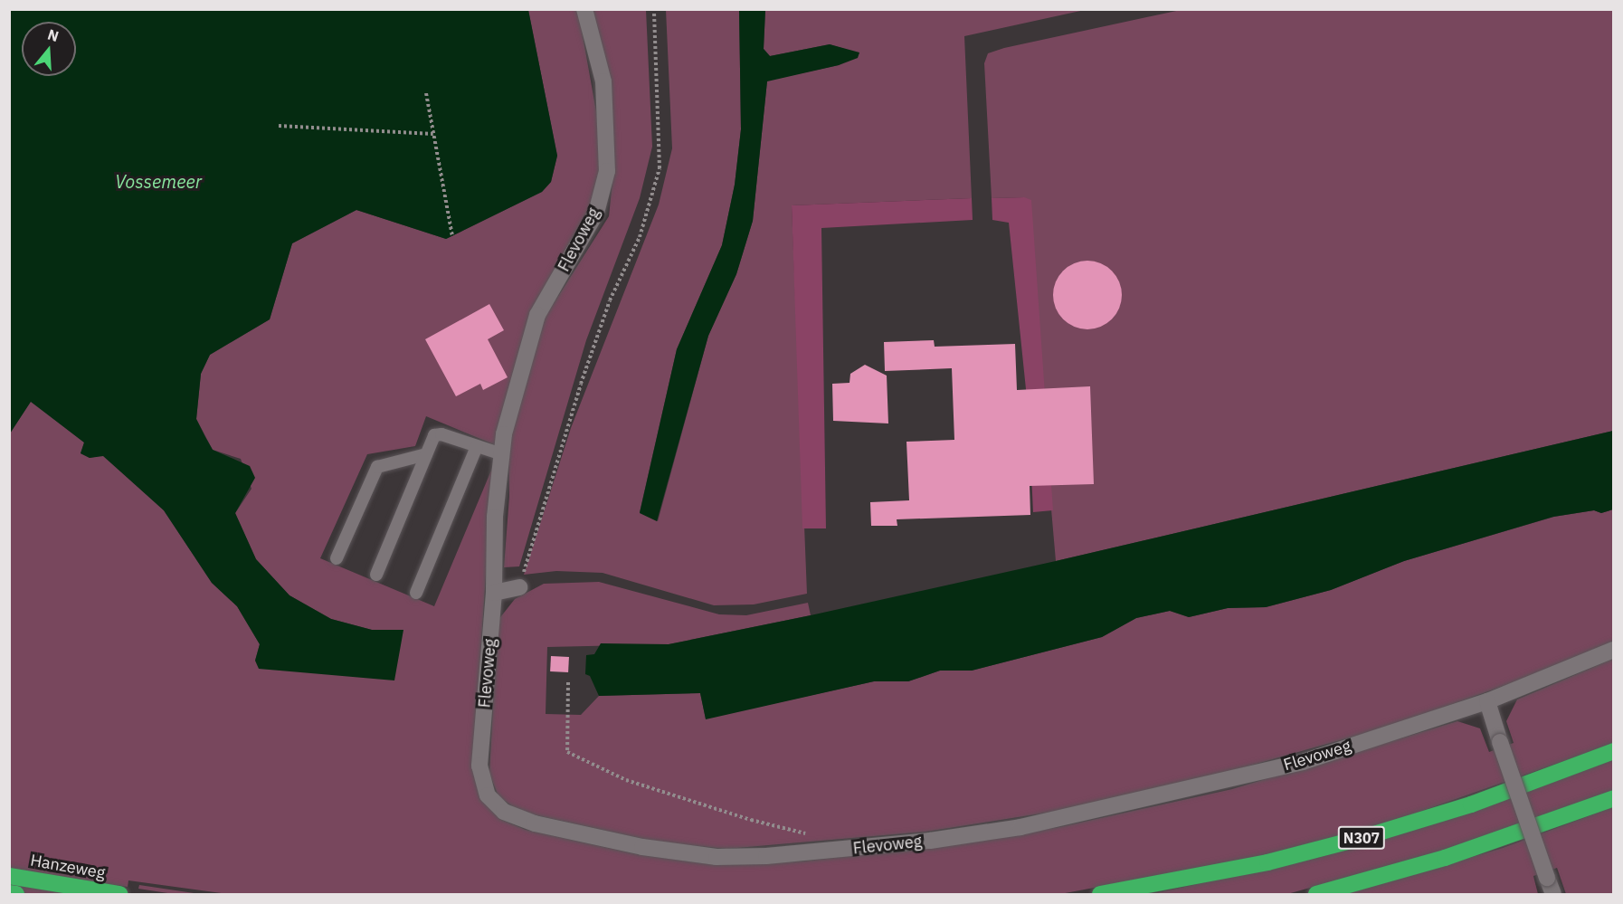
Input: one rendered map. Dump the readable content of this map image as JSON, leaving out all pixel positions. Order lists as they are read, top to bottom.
{
  "streets": {
    "highway": ["N307", "Hanzeweg"],
    "street": ["Flevoweg"]
  },
  "water": ["Vossemeer"],
  "north": "top"
}
